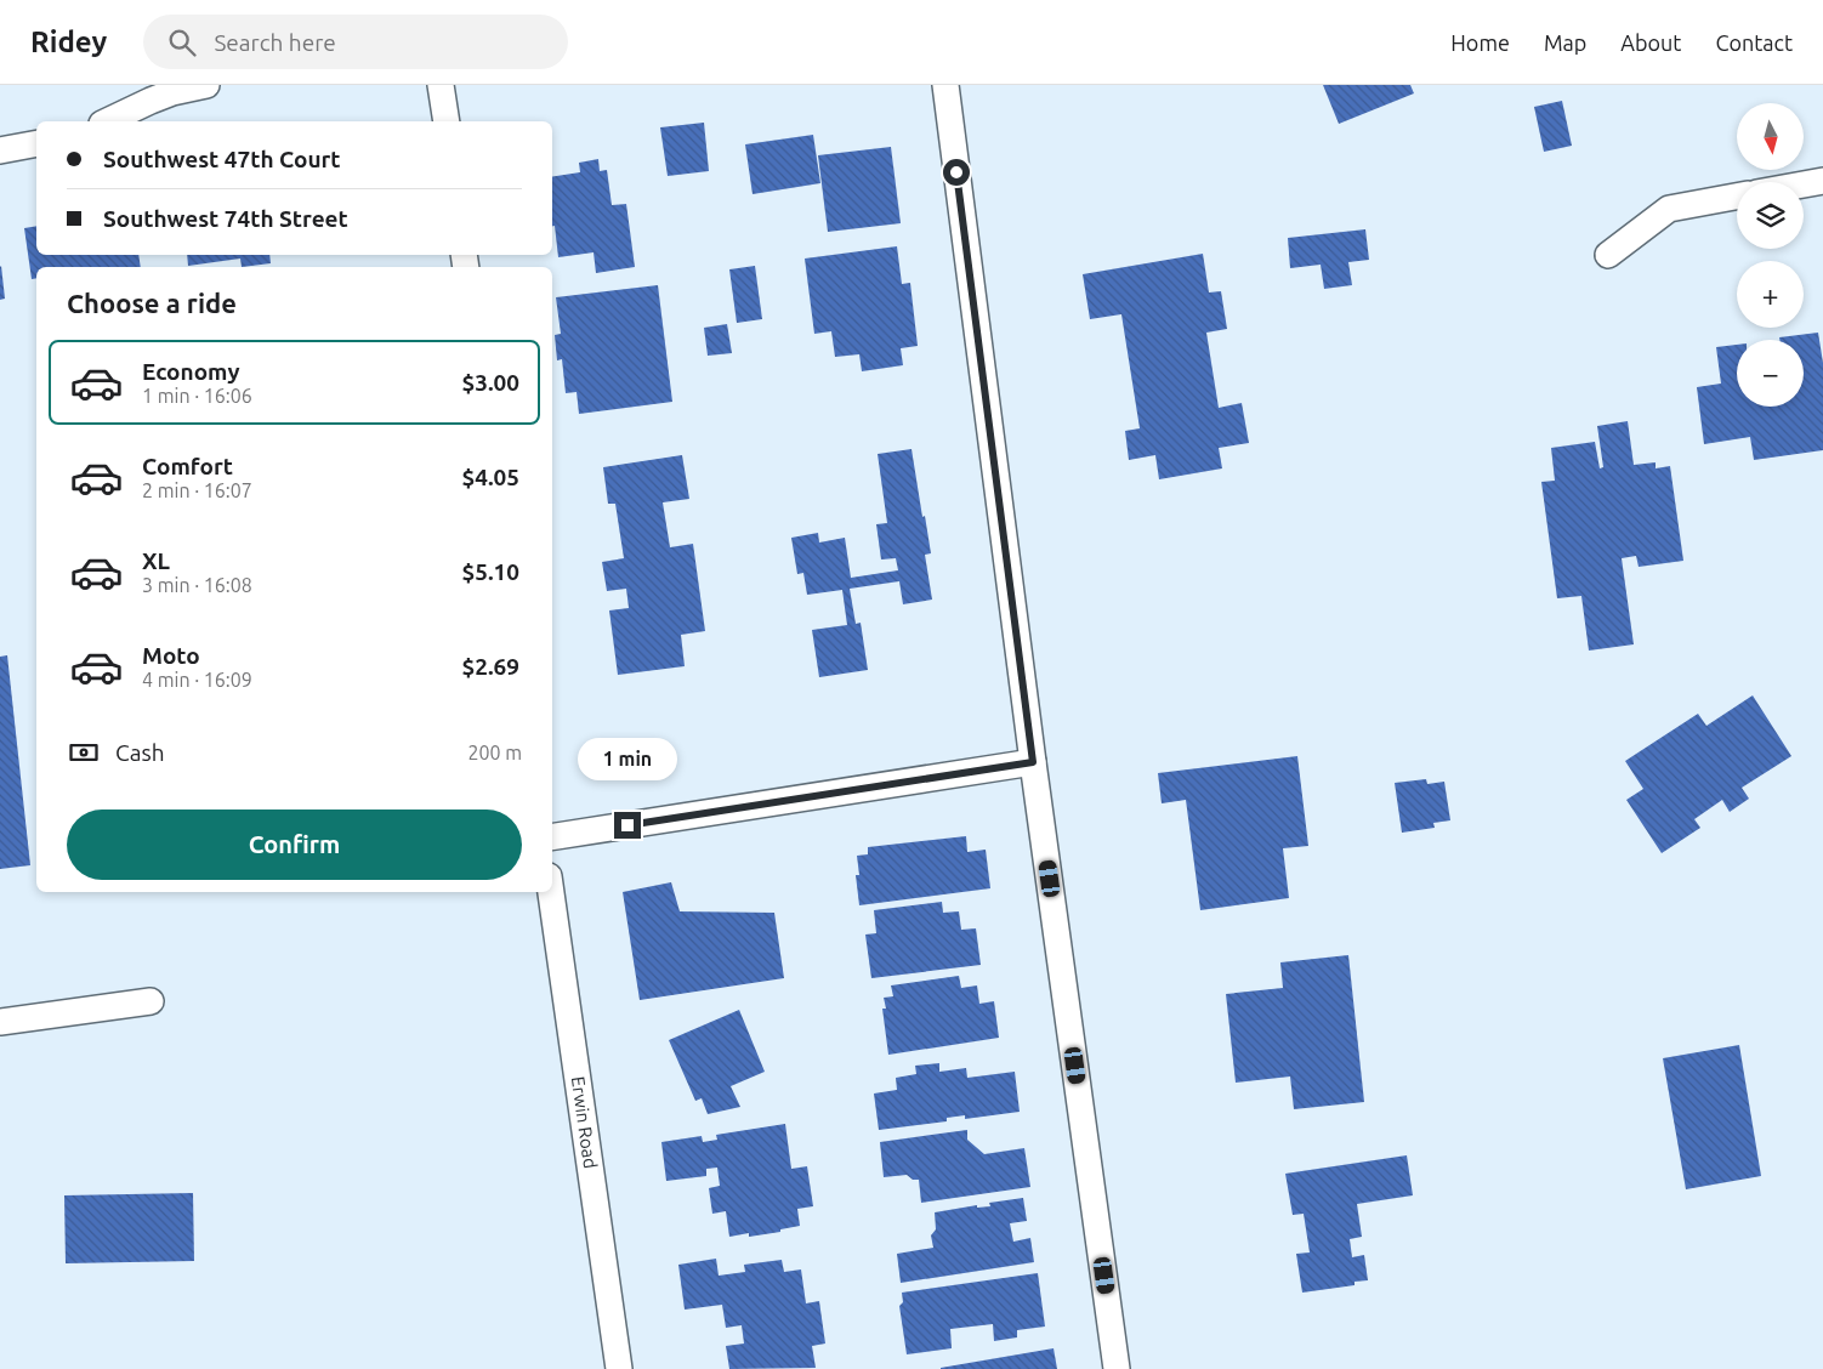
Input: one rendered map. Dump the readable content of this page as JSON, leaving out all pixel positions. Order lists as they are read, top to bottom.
{
  "streets": {
    "street": ["Erwin Road"]
  },
  "north": "bottom",
  "page": {
    "header": "Ridey",
    "search": "Search here",
    "nav": [
      "Home",
      "Map",
      "About",
      "Contact"
    ],
    "map_buttons": ["+", "−"],
    "banner": ["Southwest 47th Court", "Southwest 74th Street"],
    "heading": "Choose a ride",
    "list": [
      {
        "name": "Economy",
        "note": "1 min · 16:06",
        "value": "$3.00"
      },
      {
        "name": "Comfort",
        "note": "2 min · 16:07",
        "value": "$4.05"
      },
      {
        "name": "XL",
        "note": "3 min · 16:08",
        "value": "$5.10"
      },
      {
        "name": "Moto",
        "note": "4 min · 16:09",
        "value": "$2.69"
      }
    ],
    "pay": ["Cash", "200 m"],
    "bubble": "1 min",
    "buttons": "Confirm"
  }
}
